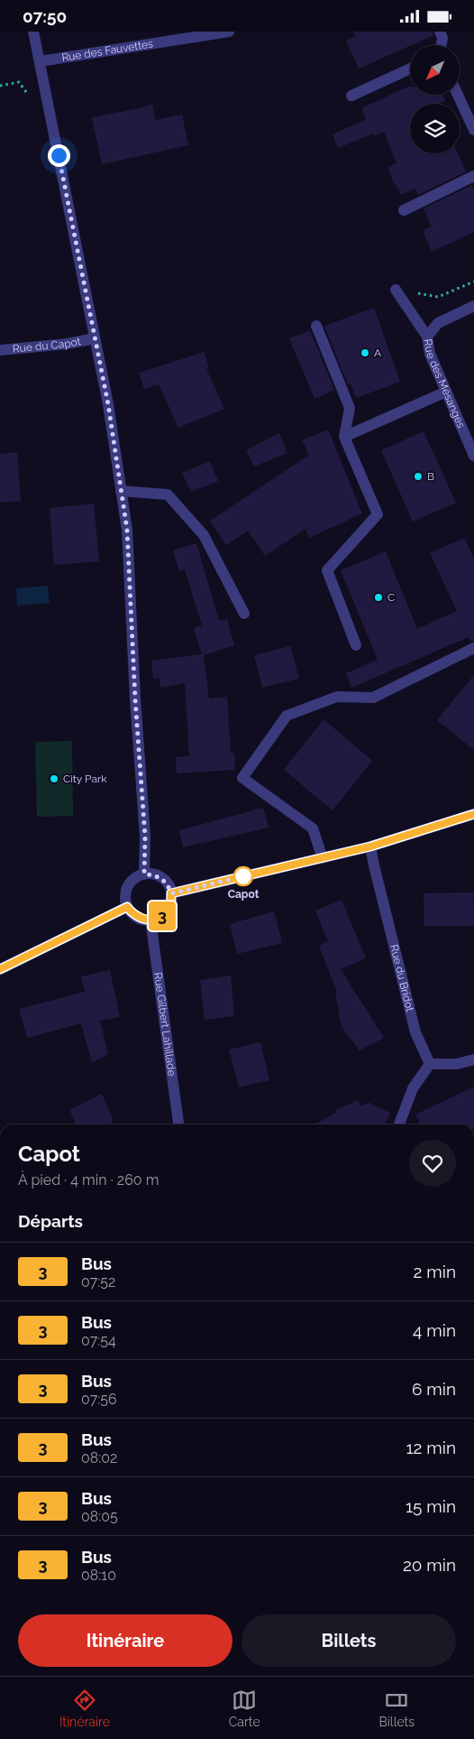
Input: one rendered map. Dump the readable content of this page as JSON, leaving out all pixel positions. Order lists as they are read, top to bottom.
{
  "streets": {
    "street": [
      "Rue des Fauvettes",
      "Rue du Capot",
      "Rue des Mésanges",
      "Rue du Bridot",
      "Rue Gilbert Lahillade"
    ]
  },
  "places": [
    "A",
    "B",
    "C",
    "City Park",
    "Capot"
  ],
  "lines": ["bus line 3"],
  "north": "bottom left",
  "page": {
    "status": "07:50",
    "on_map": "3",
    "heading": [
      ["Capot", "À pied · 4 min · 260 m"],
      "Départs"
    ],
    "list": [
      {
        "mark": "3",
        "name": "Bus",
        "note": "07:52",
        "value": "2 min"
      },
      {
        "mark": "3",
        "name": "Bus",
        "note": "07:54",
        "value": "4 min"
      },
      {
        "mark": "3",
        "name": "Bus",
        "note": "07:56",
        "value": "6 min"
      },
      {
        "mark": "3",
        "name": "Bus",
        "note": "08:02",
        "value": "12 min"
      },
      {
        "mark": "3",
        "name": "Bus",
        "note": "08:05",
        "value": "15 min"
      },
      {
        "mark": "3",
        "name": "Bus",
        "note": "08:10",
        "value": "20 min"
      }
    ],
    "buttons": ["Itinéraire", "Billets"],
    "tabs": ["Itinéraire", "Carte", "Billets"]
  }
}
